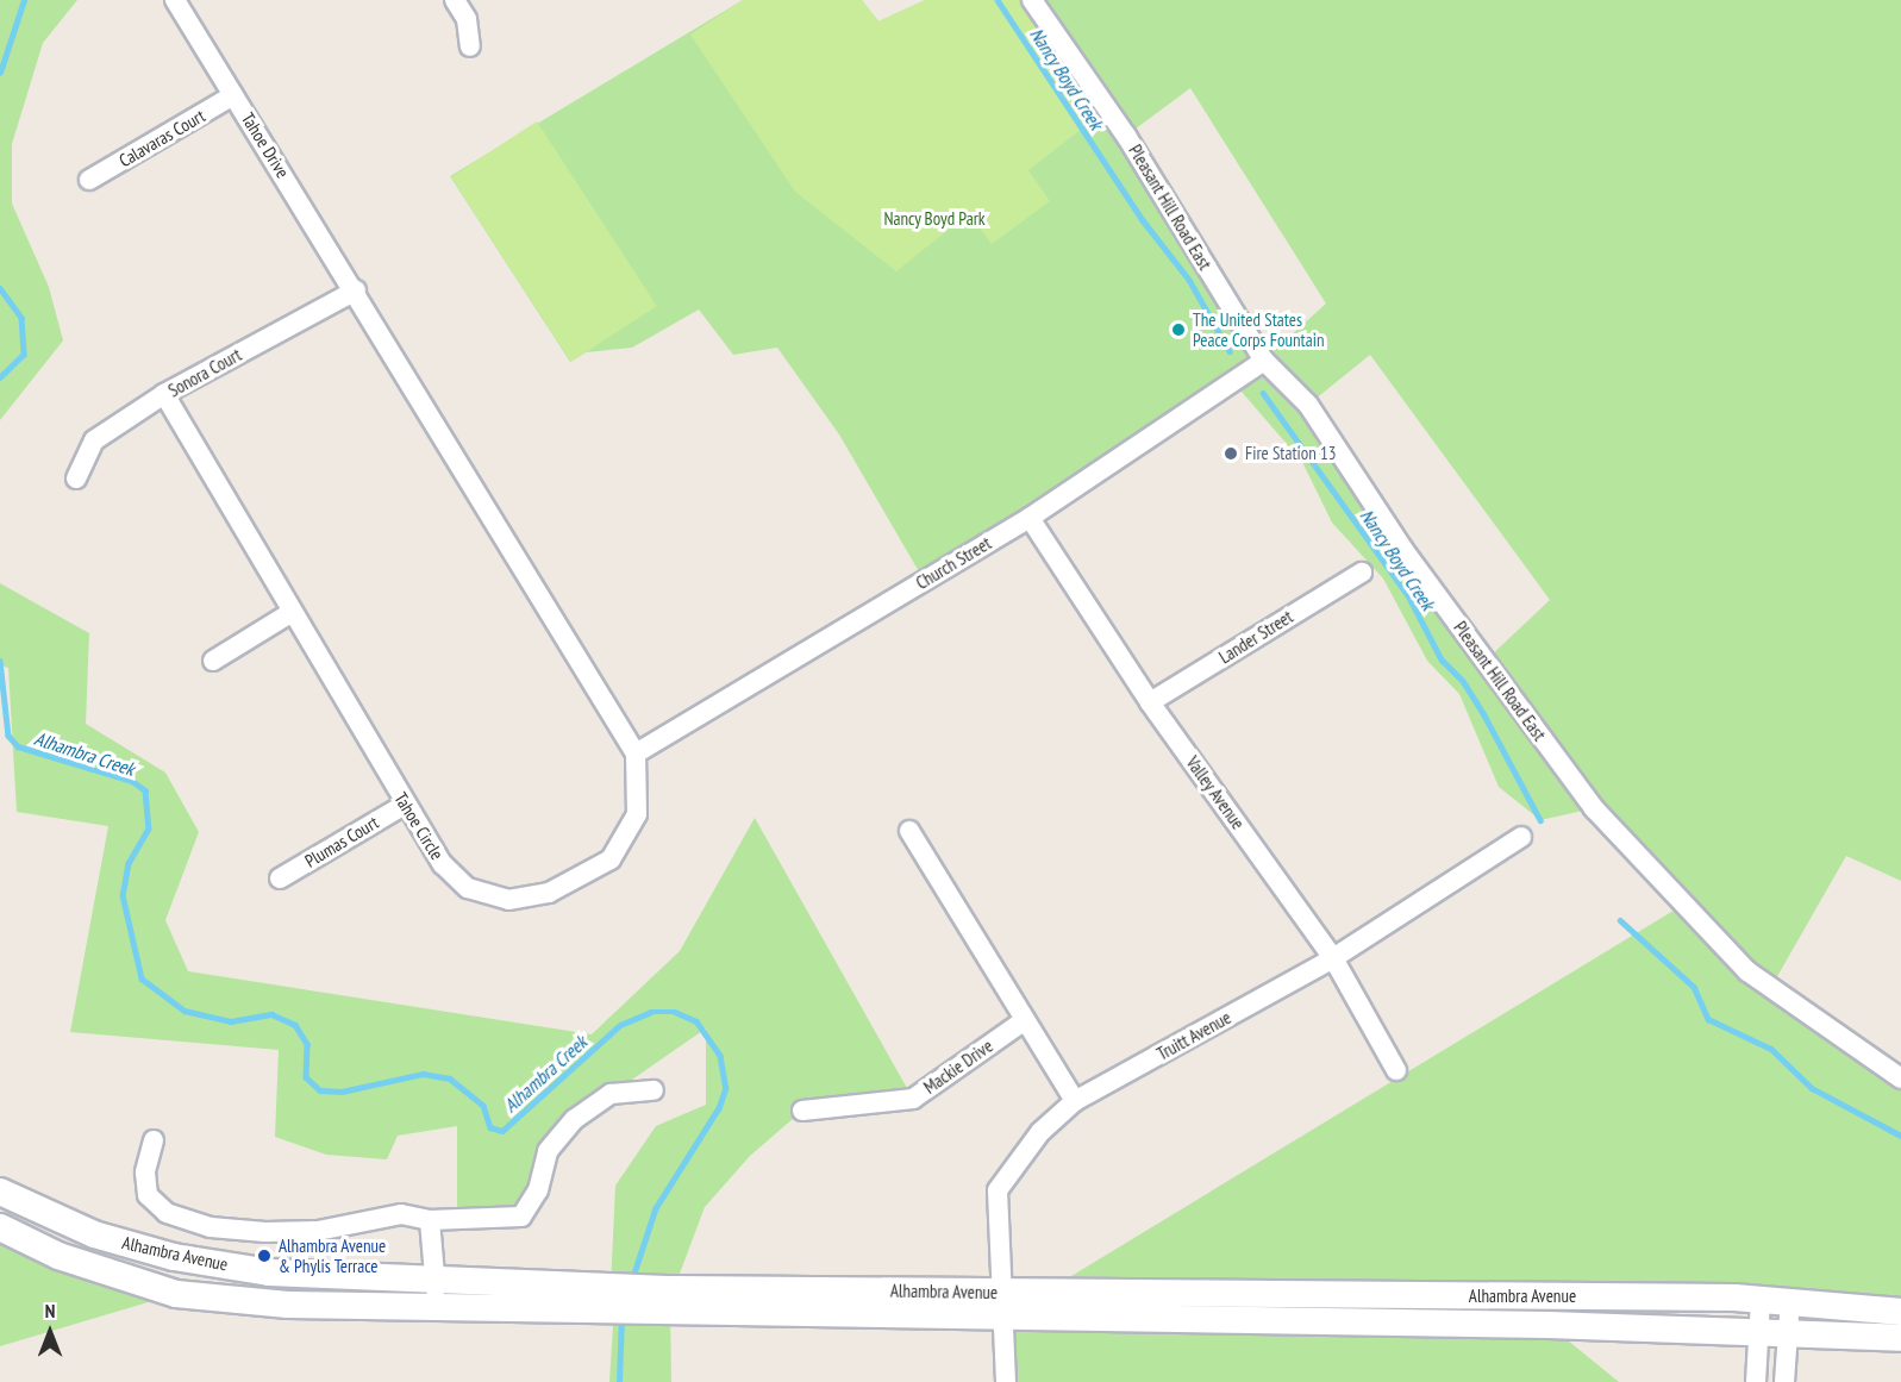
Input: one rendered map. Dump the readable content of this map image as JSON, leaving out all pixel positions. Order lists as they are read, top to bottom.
{
  "streets": {
    "main road": ["Alhambra Avenue"],
    "street": [
      "Calavaras Court",
      "Tahoe Drive",
      "Pleasant Hill Road East",
      "Sonora Court",
      "Church Street",
      "Lander Street",
      "Valley Avenue",
      "Tahoe Circle",
      "Plumas Court",
      "Truitt Avenue",
      "Mackie Drive"
    ]
  },
  "crossings": [
    ["Calavaras Court", "Tahoe Drive"],
    ["Tahoe Drive", "Sonora Court"],
    ["Pleasant Hill Road East", "Church Street"],
    ["Sonora Court", "Tahoe Circle"],
    ["Church Street", "Valley Avenue"],
    ["Church Street", "Tahoe Circle"],
    ["Lander Street", "Valley Avenue"],
    ["Valley Avenue", "Truitt Avenue"],
    ["Tahoe Circle", "Plumas Court"],
    ["Truitt Avenue", "Alhambra Avenue"]
  ],
  "water": ["Nancy Boyd Creek", "Alhambra Creek"],
  "parks": ["Nancy Boyd Park"],
  "places": ["The United States Peace Corps Fountain", "Fire Station 13", "Alhambra Avenue & Phylis Terrace"],
  "north": "top"
}
